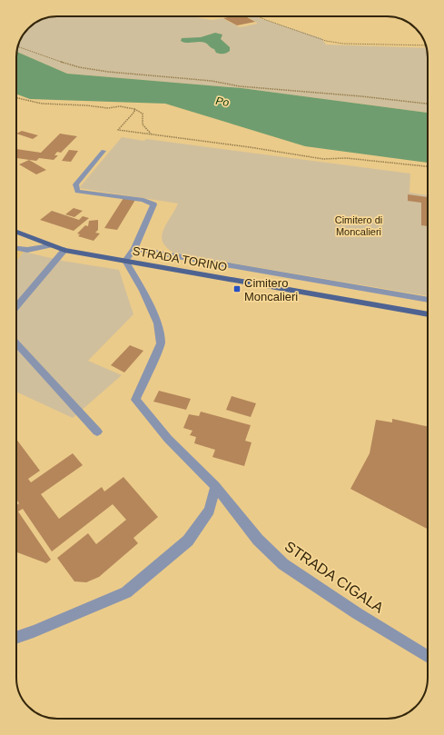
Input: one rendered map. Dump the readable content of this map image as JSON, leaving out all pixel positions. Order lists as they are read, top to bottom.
{
  "streets": {
    "main road": ["STRADA TORINO"],
    "street": ["STRADA CIGALA"]
  },
  "crossings": [
    ["STRADA TORINO", "STRADA CIGALA"]
  ],
  "water": ["Po"],
  "parks": ["Cimitero di Moncalieri"],
  "places": {
    "transit": ["Cimitero Moncalieri"]
  }
}
